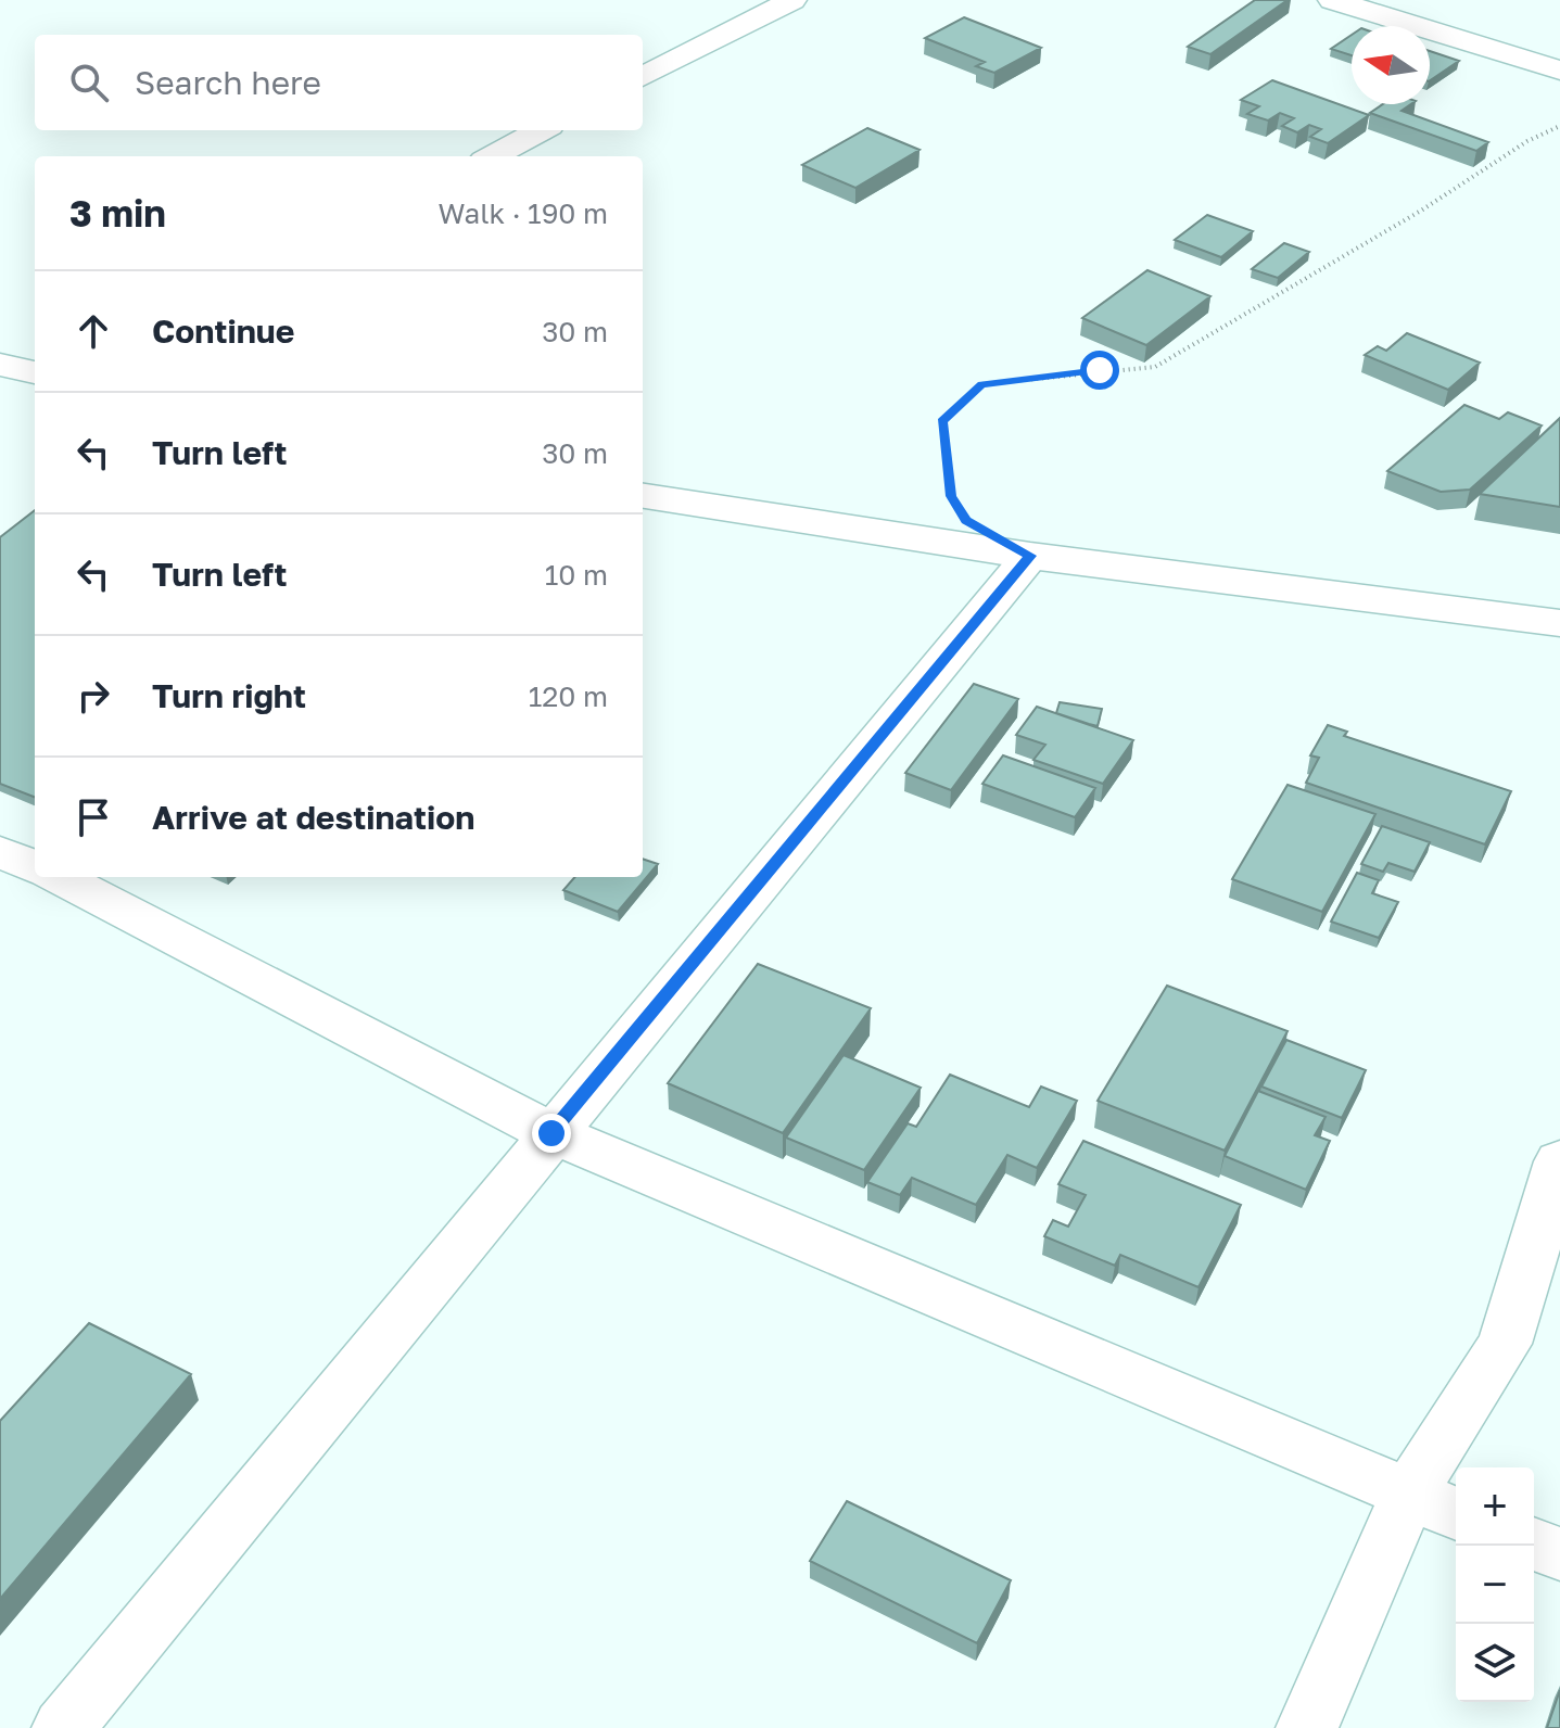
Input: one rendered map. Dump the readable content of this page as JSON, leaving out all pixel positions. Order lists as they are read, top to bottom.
{
  "north": "left",
  "page": {
    "search": "Search here",
    "heading": ["3 min", "Walk · 190 m"],
    "list": [
      ["Continue", "30 m"],
      ["Turn left", "30 m"],
      ["Turn left", "10 m"],
      ["Turn right", "120 m"],
      "Arrive at destination"
    ],
    "map_buttons": ["+", "−"]
  }
}
